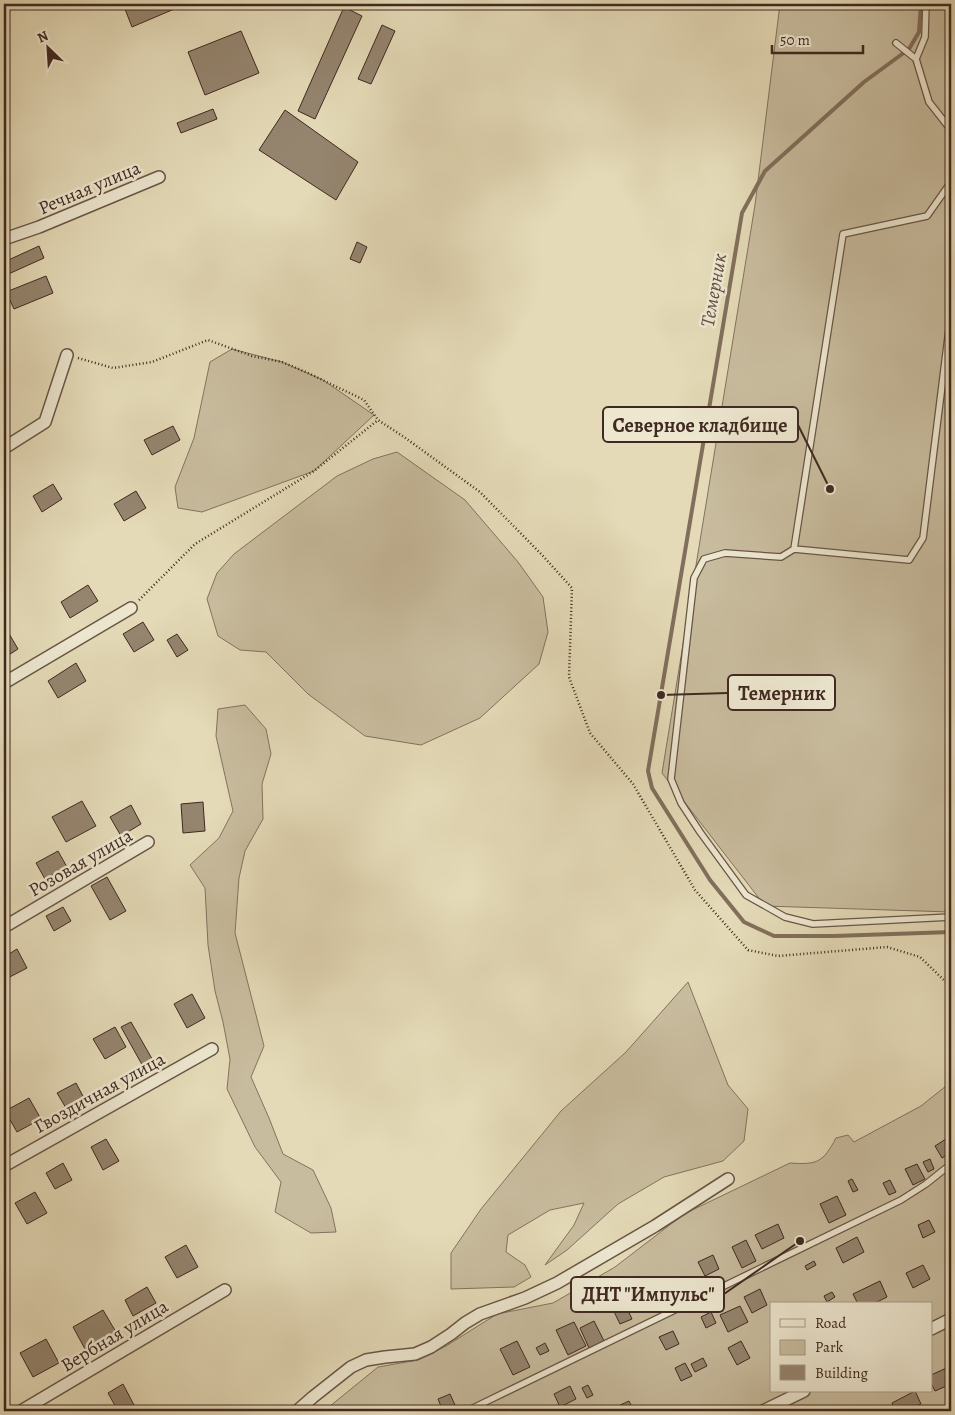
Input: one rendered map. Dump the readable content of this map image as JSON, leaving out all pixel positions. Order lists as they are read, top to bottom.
{
  "streets": {
    "street": [
      "Речная улица",
      "Розовая улица",
      "Гвоздичная улица",
      "Вербная улица"
    ]
  },
  "water": ["Темерник"],
  "places": ["Северное кладбище", "Темерник", "ДНТ \"Импульс\""],
  "legend": ["Road", "Park", "Building"],
  "scale_bar": "50 m",
  "north": "top left"
}
